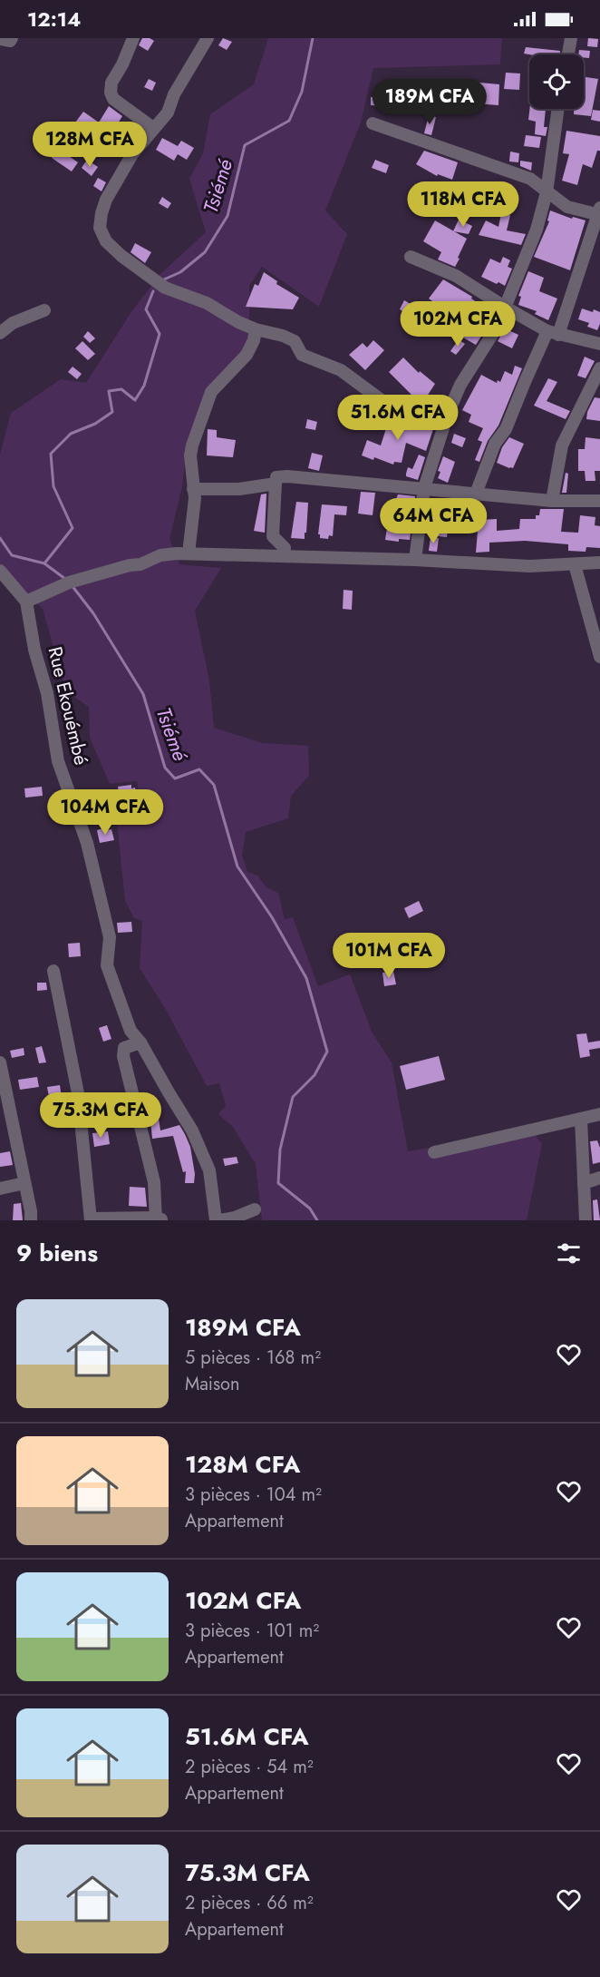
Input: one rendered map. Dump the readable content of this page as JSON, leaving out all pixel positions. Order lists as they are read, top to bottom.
{
  "streets": {
    "street": ["Rue Ekouémbé"]
  },
  "water": ["Tsiémé"],
  "page": {
    "status": "12:14",
    "price": [
      "189M CFA",
      "128M CFA",
      "118M CFA",
      "102M CFA",
      "51.6M CFA",
      "64M CFA",
      "104M CFA",
      "101M CFA",
      "75.3M CFA"
    ],
    "heading": "9 biens",
    "list": [
      {
        "name": "189M CFA",
        "note": "5 pièces · 168 m² · Maison"
      },
      {
        "name": "128M CFA",
        "note": "3 pièces · 104 m² · Appartement"
      },
      {
        "name": "102M CFA",
        "note": "3 pièces · 101 m² · Appartement"
      },
      {
        "name": "51.6M CFA",
        "note": "2 pièces · 54 m² · Appartement"
      },
      {
        "name": "75.3M CFA",
        "note": "2 pièces · 66 m² · Appartement"
      }
    ]
  }
}
